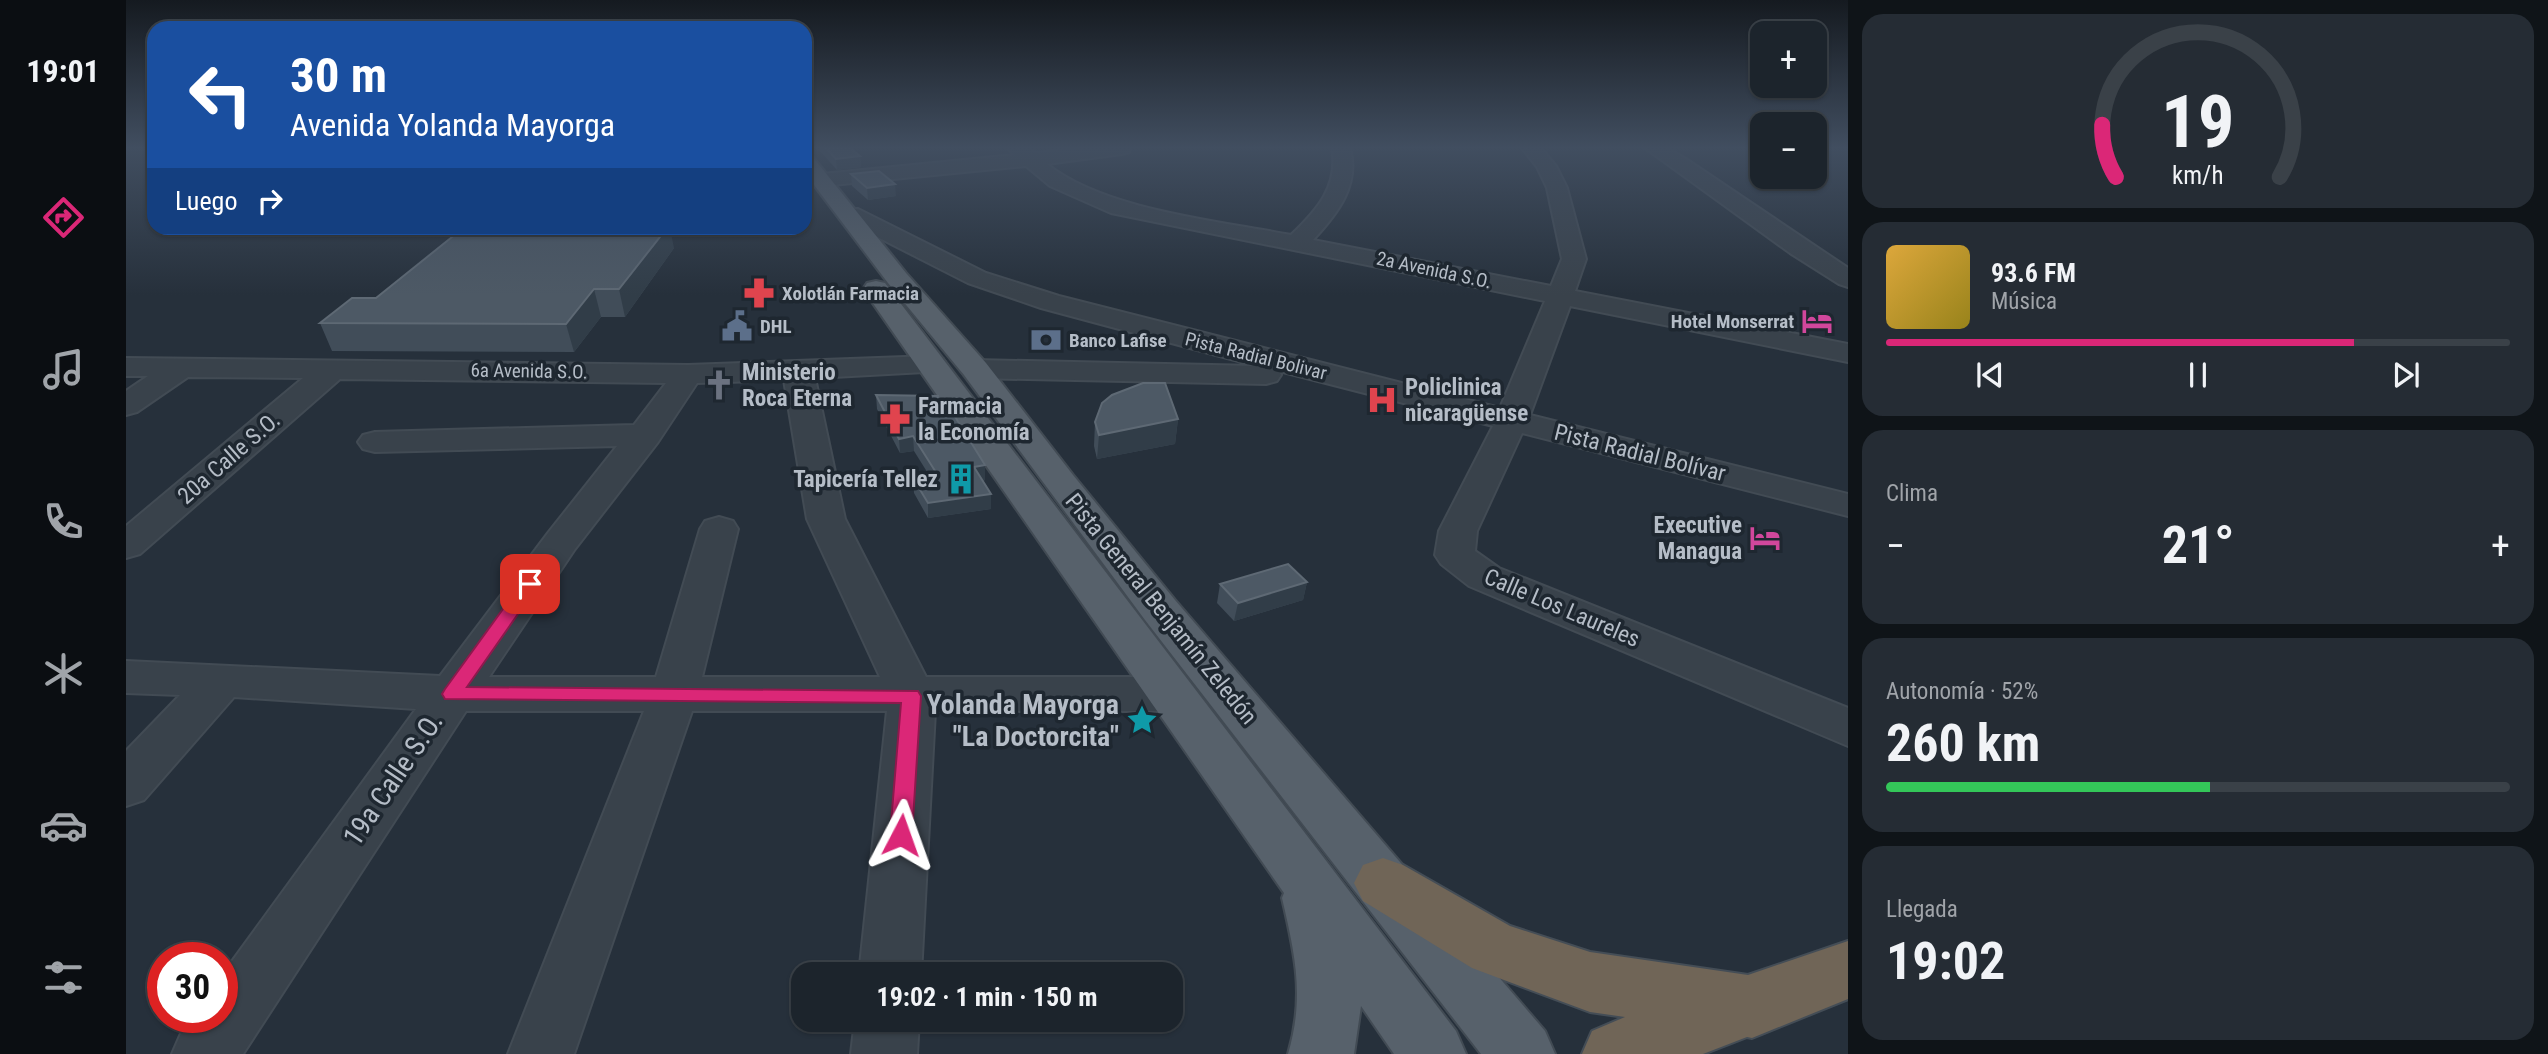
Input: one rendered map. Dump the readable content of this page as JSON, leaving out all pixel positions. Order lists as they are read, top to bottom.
{
  "streets": {
    "main road": ["Pista General Benjamín Zeledón"],
    "street": [
      "2a Avenida S.O.",
      "Pista Radial Bolivar",
      "6a Avenida S.O.",
      "Pista Radial Bolívar",
      "20a Calle S.O.",
      "Calle Los Laureles",
      "19a Calle S.O."
    ]
  },
  "crossings": [
    ["2a Avenida S.O.", "Calle Los Laureles"],
    ["Pista Radial Bolivar", "Pista Radial Bolívar"],
    ["Pista Radial Bolivar", "Pista General Benjamín Zeledón"],
    ["6a Avenida S.O.", "20a Calle S.O."],
    ["6a Avenida S.O.", "Pista General Benjamín Zeledón"],
    ["6a Avenida S.O.", "19a Calle S.O."],
    ["Pista Radial Bolívar", "Calle Los Laureles"]
  ],
  "places": {
    "pharmacy": ["Xolotlán Farmacia", "Farmacia la Economía"],
    "hotel": ["Hotel Monserrat", "Executive Managua"],
    "public building": ["DHL"],
    "bank": ["Banco Lafise"],
    "church": ["Ministerio Roca Eterna"],
    "hospital": ["Policlinica nicaragüense"],
    "building": ["Tapicería Tellez"],
    "place": ["Yolanda Mayorga \"La Doctorcita\""]
  },
  "page": {
    "tabs": "19:01",
    "map_buttons": ["+", "−"],
    "turn": ["30 m", "Avenida Yolanda Mayorga"],
    "then": "Luego",
    "song": ["93.6 FM", "Música"],
    "tile": [
      "Clima",
      ["Autonomía · 52%", "260 km"],
      ["Llegada", "19:02"]
    ],
    "heat": ["−", "21°", "+"],
    "limit": "30",
    "trip": "19:02 · 1 min · 150 m",
    "gauge": ["19", "km/h"]
  }
}
